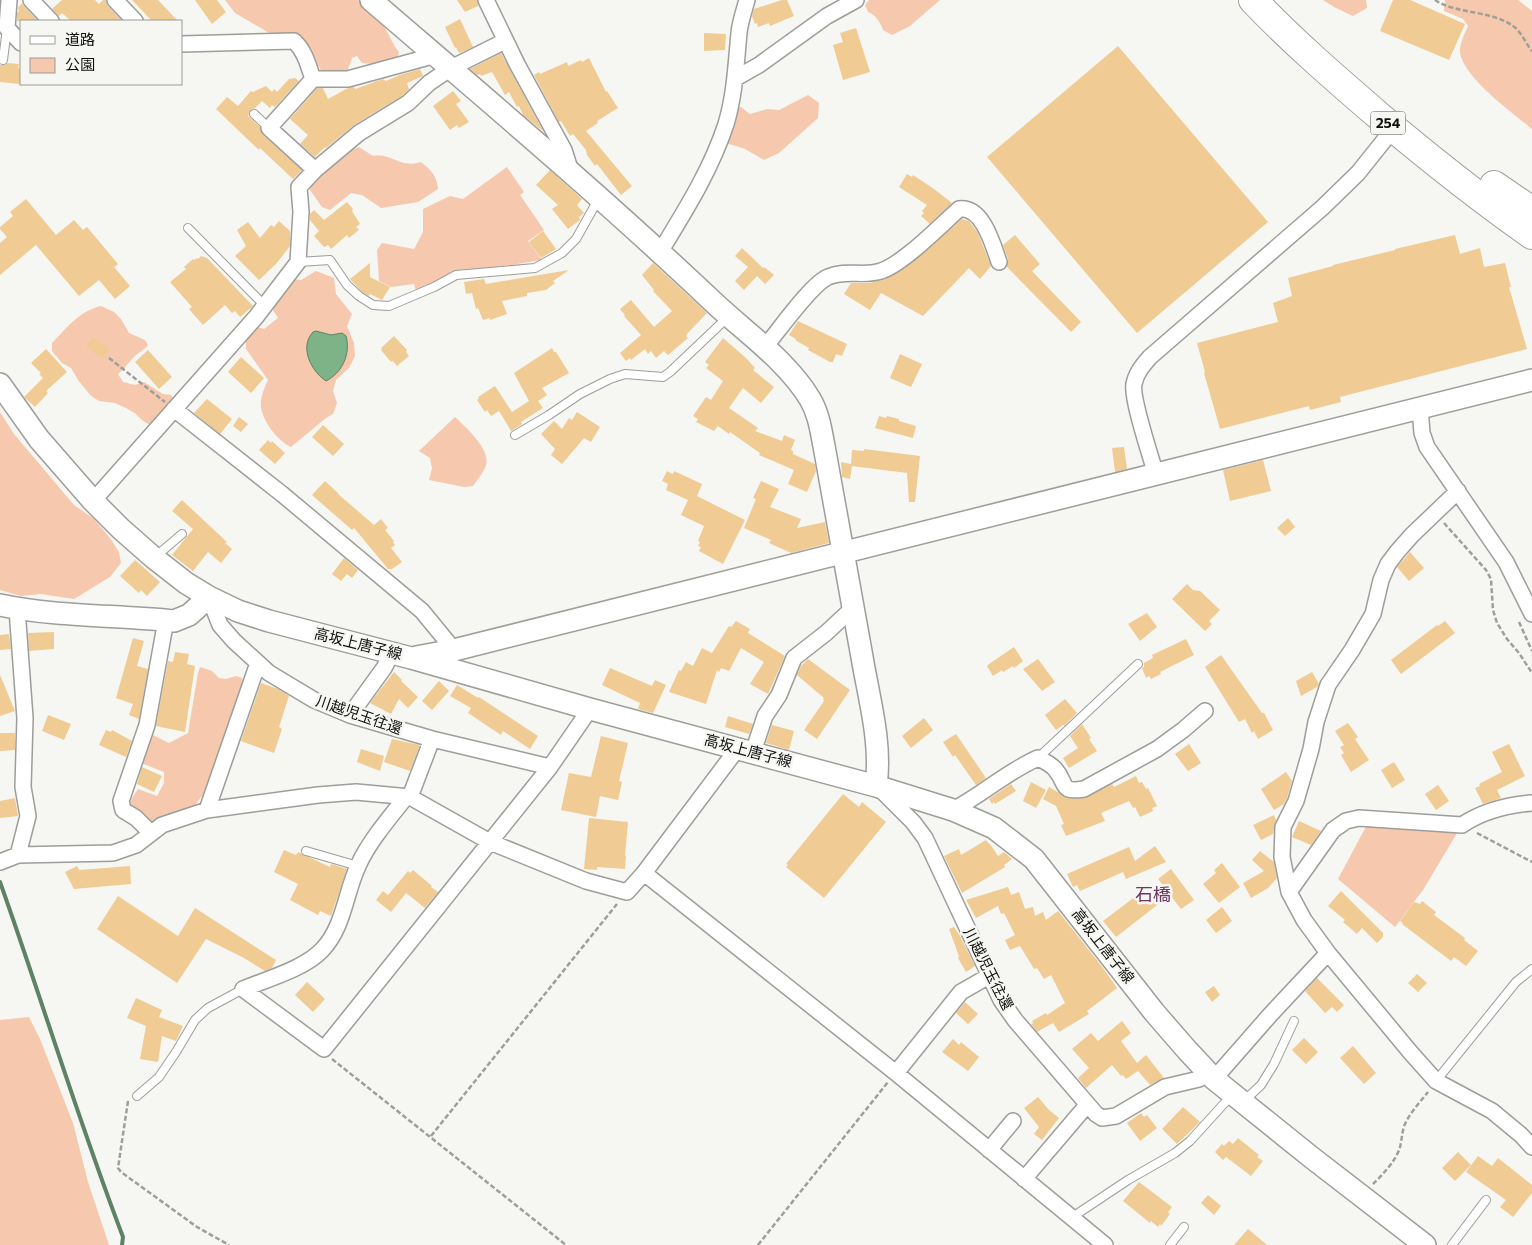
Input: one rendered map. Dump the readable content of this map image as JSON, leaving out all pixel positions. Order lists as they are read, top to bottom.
{
  "streets": {
    "highway": ["254"],
    "street": ["高坂上唐子線", "川越児玉往還"]
  },
  "crossings": [
    ["高坂上唐子線", "川越児玉往還"]
  ],
  "districts": ["石橋"],
  "legend": ["道路", "公園"]
}
